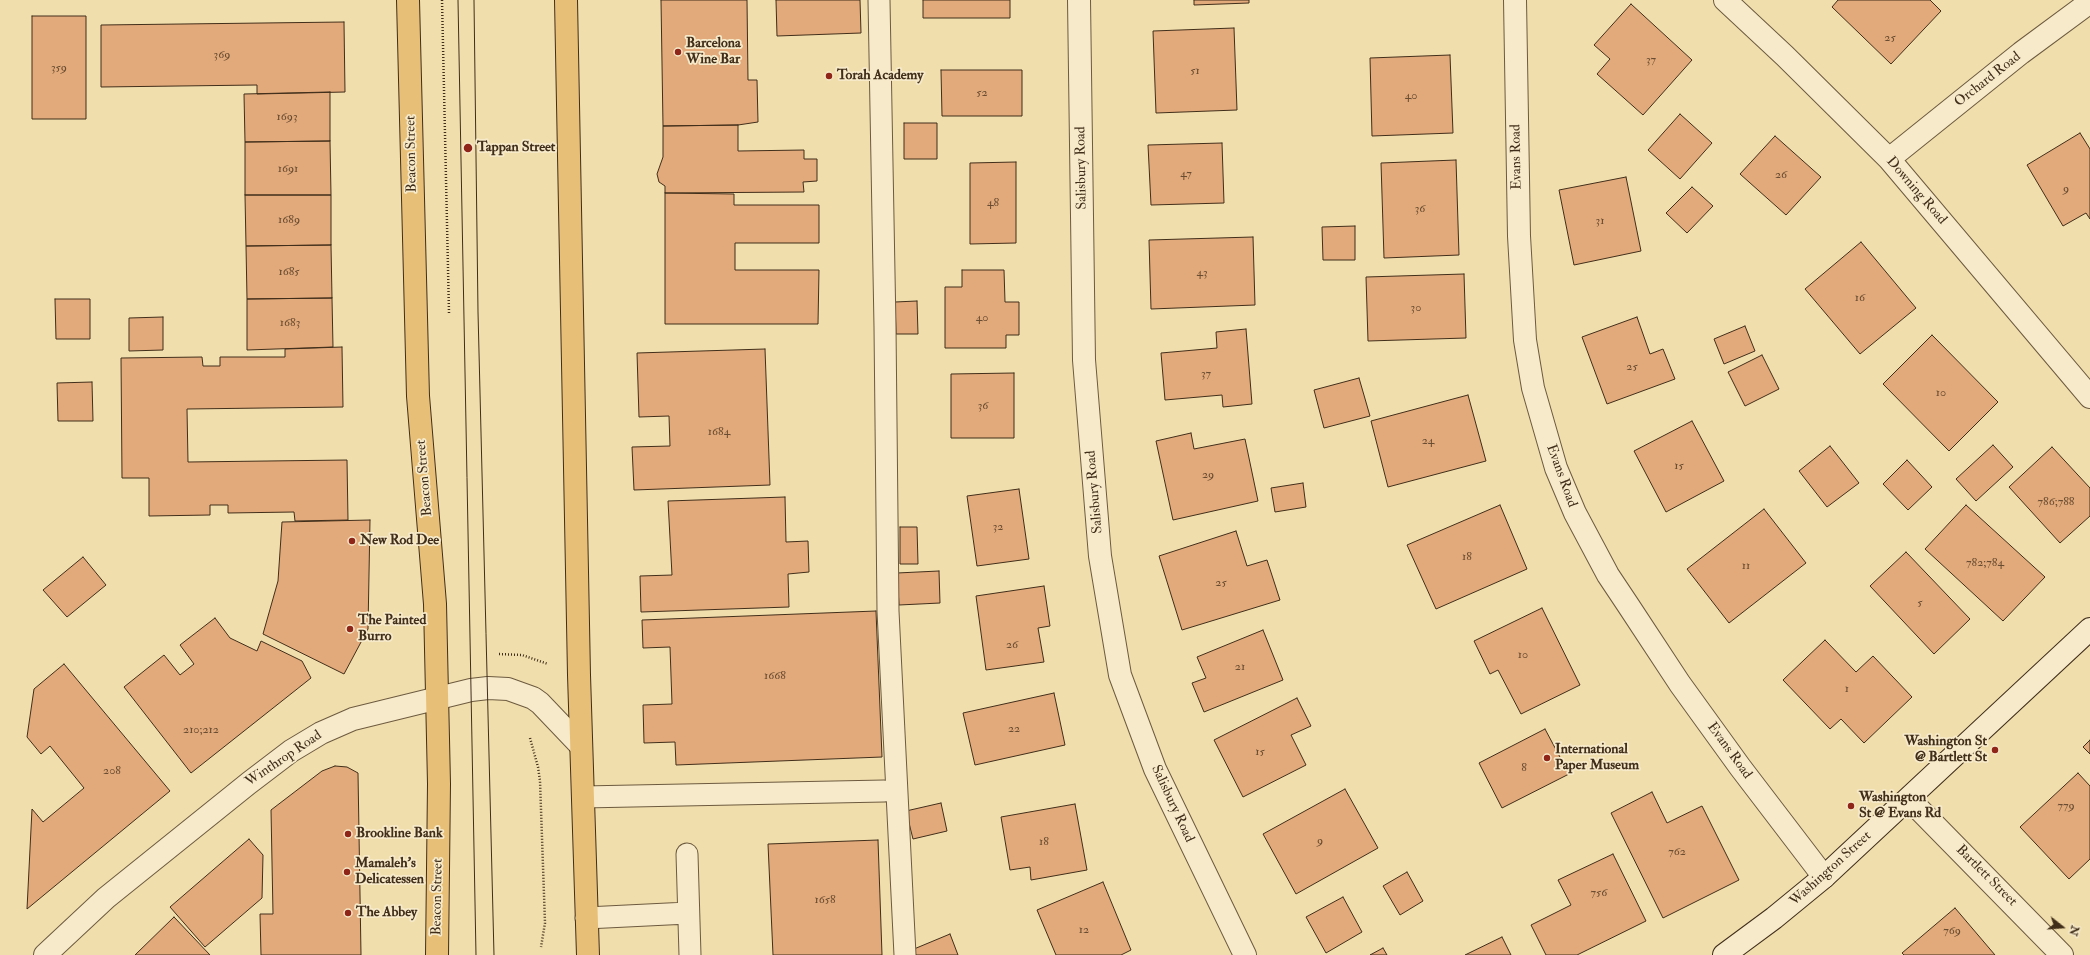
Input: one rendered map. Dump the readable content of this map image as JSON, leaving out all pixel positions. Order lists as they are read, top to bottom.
{
  "streets": {
    "main road": ["Beacon Street"],
    "street": [
      "Orchard Road",
      "Evans Road",
      "Salisbury Road",
      "Downing Road",
      "Winthrop Road",
      "Washington Street",
      "Bartlett Street"
    ]
  },
  "crossings": [
    ["Orchard Road", "Downing Road"],
    ["Beacon Street", "Winthrop Road"],
    ["Evans Road", "Washington Street"],
    ["Washington Street", "Bartlett Street"]
  ],
  "places": [
    "Barcelona Wine Bar",
    "Torah Academy",
    "Tappan Street",
    "New Rod Dee",
    "The Painted Burro",
    "Washington St @ Bartlett St",
    "International Paper Museum",
    "Washington St @ Evans Rd",
    "Brookline Bank",
    "Mamaleh’s Delicatessen",
    "The Abbey"
  ],
  "house_numbers": [
    "25",
    "369",
    "37",
    "359",
    "51",
    "52",
    "40",
    "1693",
    "1691",
    "47",
    "26",
    "9",
    "48",
    "36",
    "1689",
    "31",
    "1685",
    "43",
    "16",
    "30",
    "40",
    "1683",
    "25",
    "37",
    "10",
    "36",
    "1684",
    "24",
    "15",
    "29",
    "786;788",
    "32",
    "18",
    "782;784",
    "11",
    "25",
    "5",
    "26",
    "10",
    "21",
    "1668",
    "1",
    "22",
    "210;212",
    "15",
    "8",
    "208",
    "779",
    "9",
    "18",
    "762",
    "756",
    "1658",
    "12",
    "769"
  ],
  "north": "right"
}
